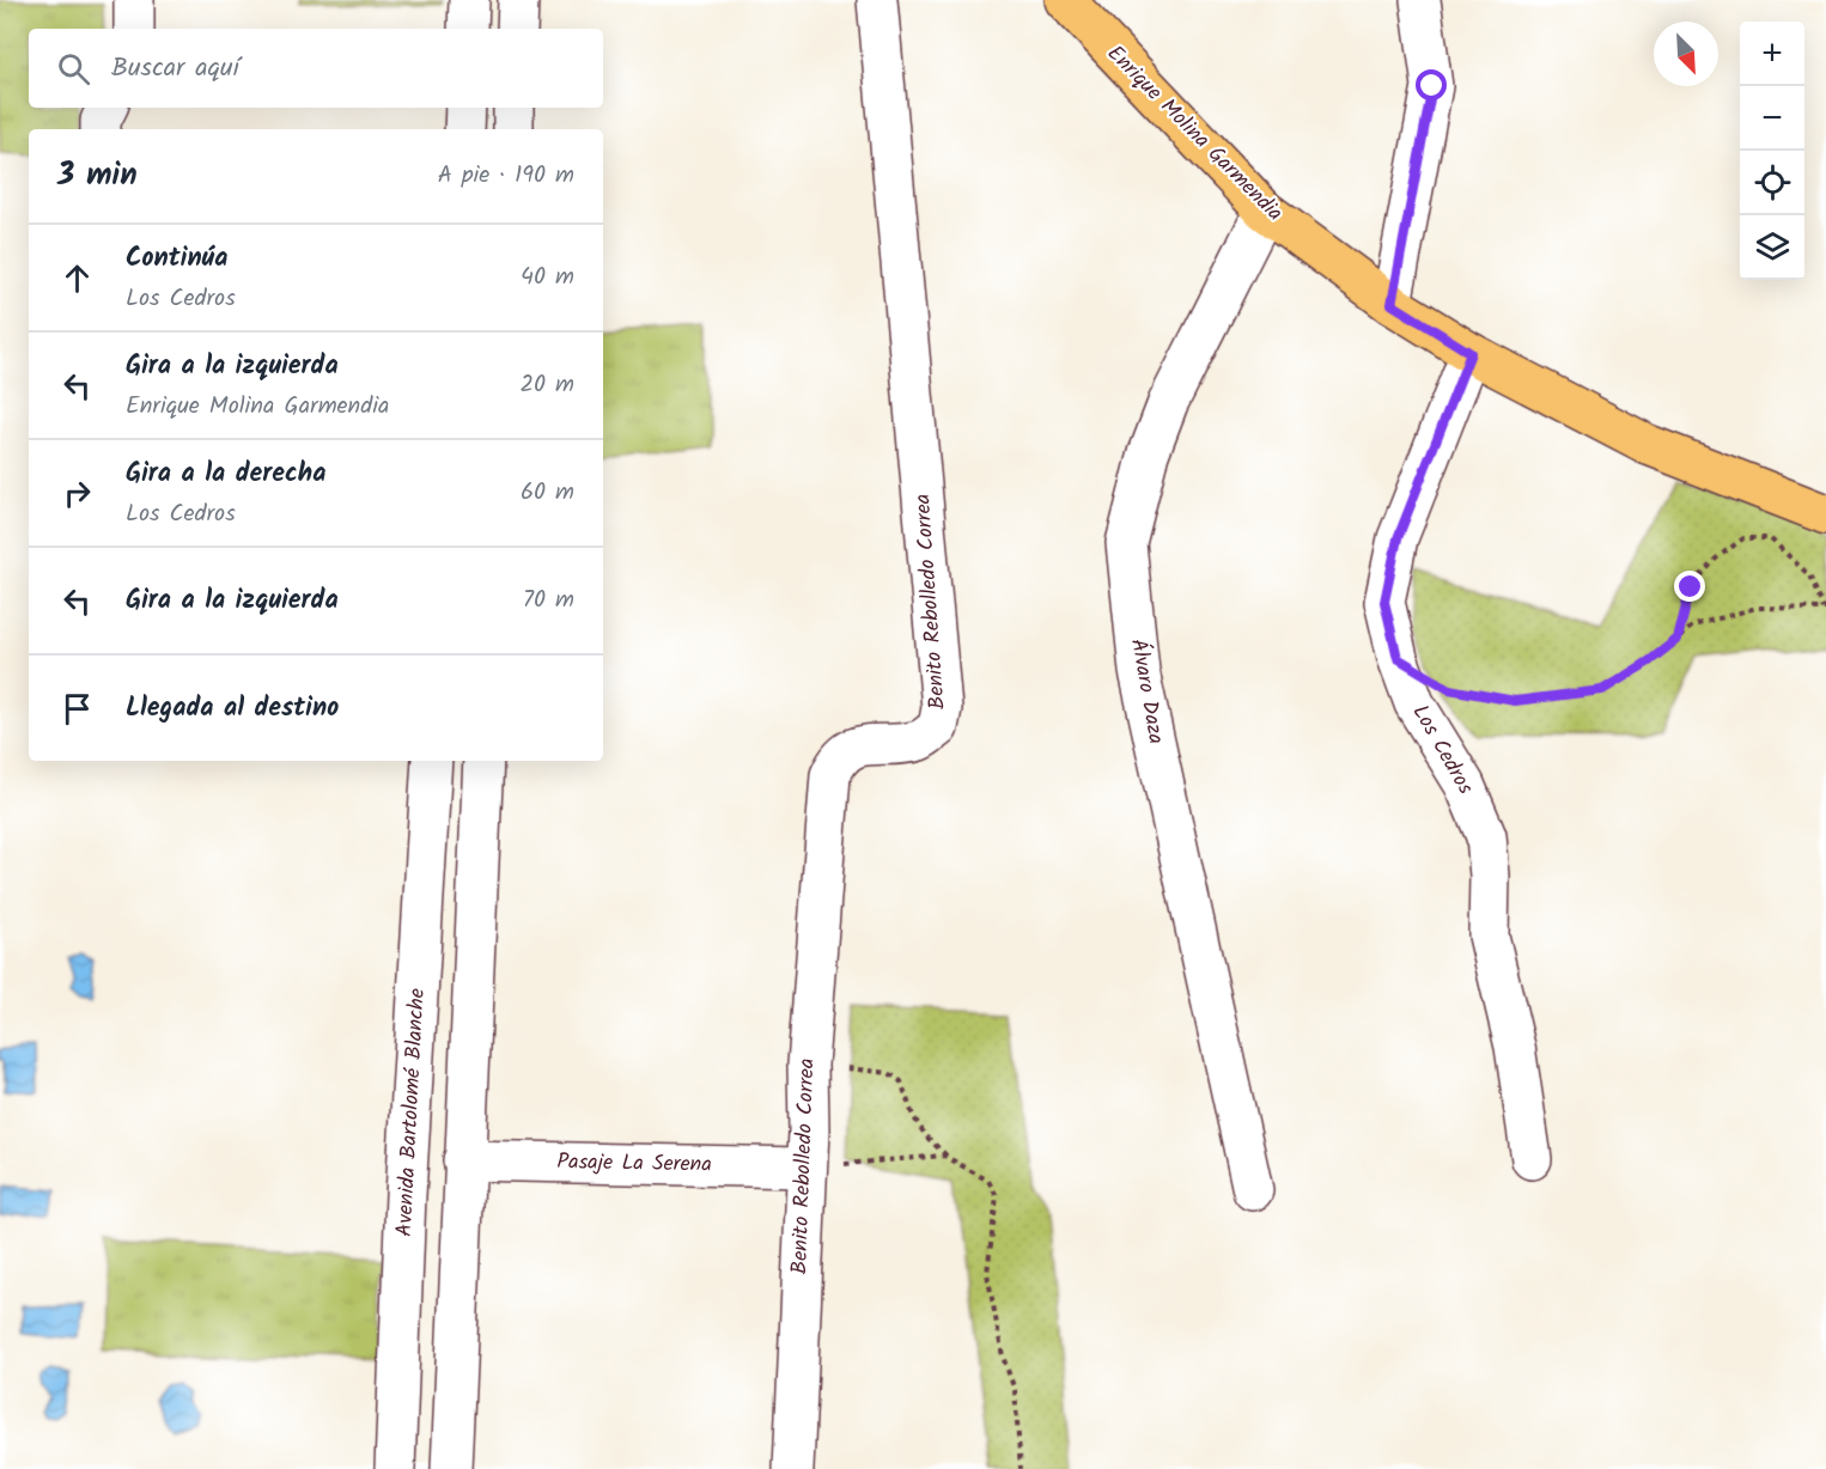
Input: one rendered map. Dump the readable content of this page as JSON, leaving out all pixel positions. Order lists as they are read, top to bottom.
{
  "streets": {
    "main road": ["Enrique Molina Garmendia"],
    "street": [
      "Benito Rebolledo Correa",
      "Álvaro Daza",
      "Los Cedros",
      "Avenida Bartolomé Blanche",
      "Pasaje La Serena"
    ]
  },
  "crossings": [
    ["Enrique Molina Garmendia", "Álvaro Daza"],
    ["Enrique Molina Garmendia", "Los Cedros"],
    ["Benito Rebolledo Correa", "Pasaje La Serena"]
  ],
  "north": "bottom right",
  "page": {
    "map_buttons": ["+", "−"],
    "search": "Buscar aquí",
    "heading": ["3 min", "A pie · 190 m"],
    "list": [
      ["Continúa", "Los Cedros", "40 m"],
      ["Gira a la izquierda", "Enrique Molina Garmendia", "20 m"],
      ["Gira a la derecha", "Los Cedros", "60 m"],
      ["Gira a la izquierda", "70 m"],
      "Llegada al destino"
    ]
  }
}
